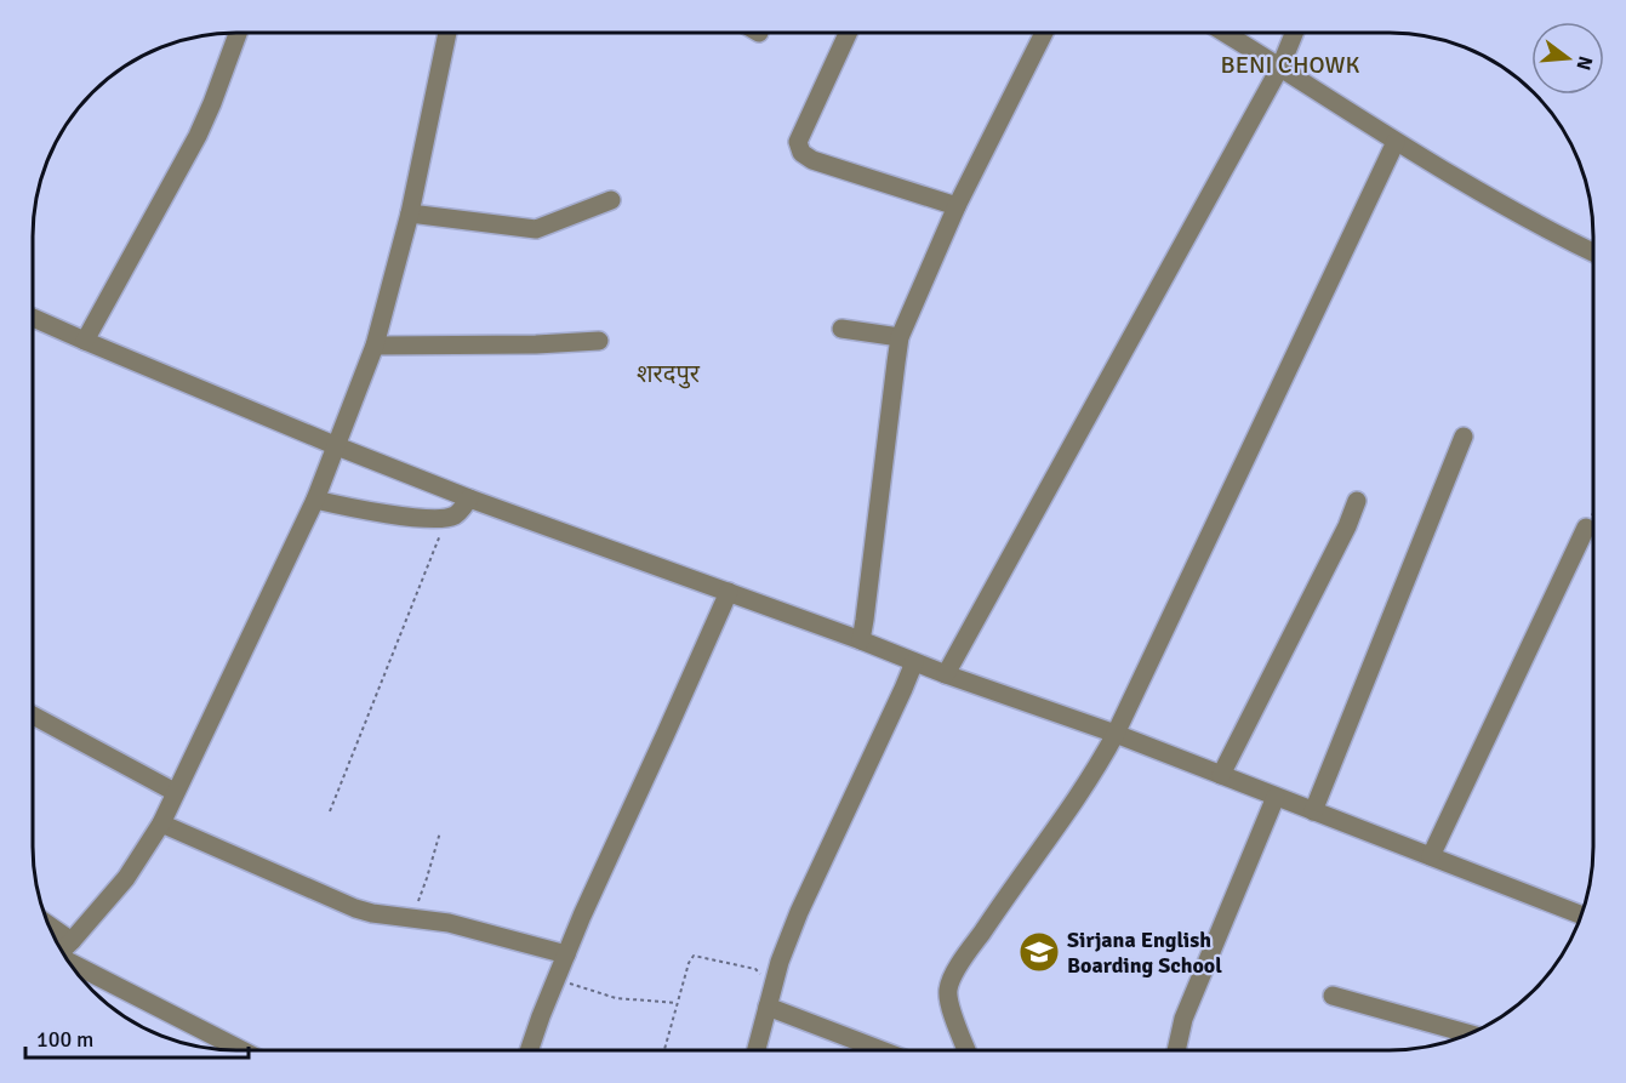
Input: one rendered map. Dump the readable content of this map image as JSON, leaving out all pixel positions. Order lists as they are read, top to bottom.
{
  "districts": ["BENI CHOWK", "शरदपुर"],
  "places": {
    "school or university": ["Sirjana English Boarding School"]
  },
  "scale_bar": "100 m",
  "north": "right"
}
